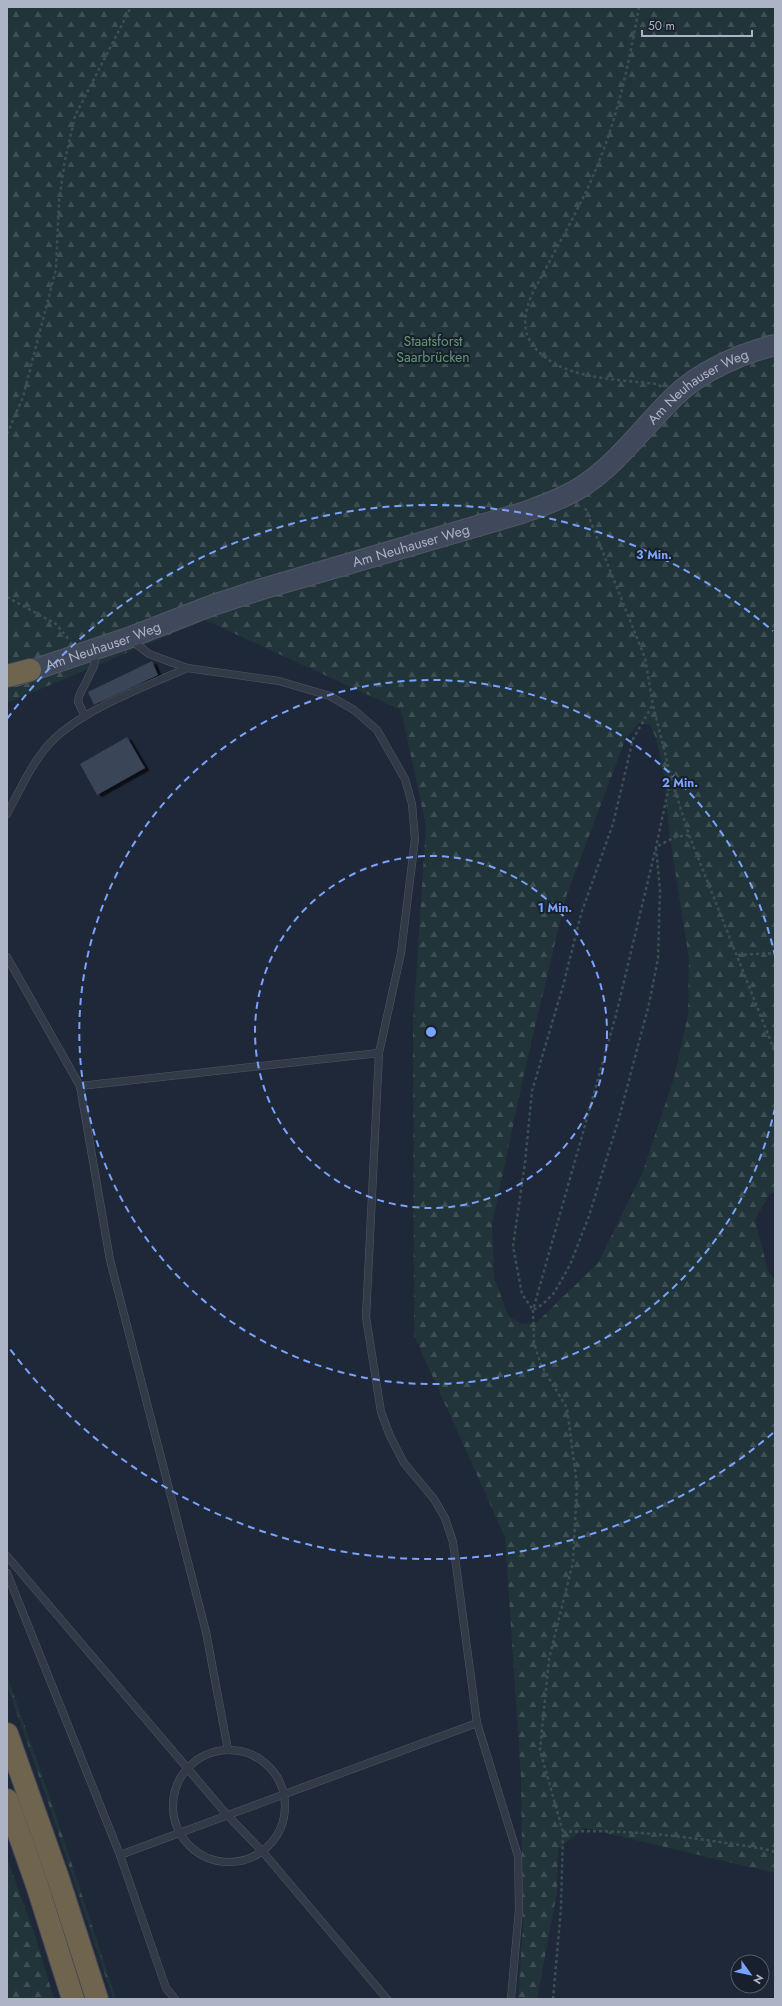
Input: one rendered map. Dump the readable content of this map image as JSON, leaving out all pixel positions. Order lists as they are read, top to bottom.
{
  "streets": {
    "street": ["Am Neuhauser Weg"]
  },
  "parks": ["Staatsforst Saarbrücken"],
  "scale_bar": "50 m",
  "north": "bottom right",
  "rings": ["3 Min.", "2 Min.", "1 Min."]
}
